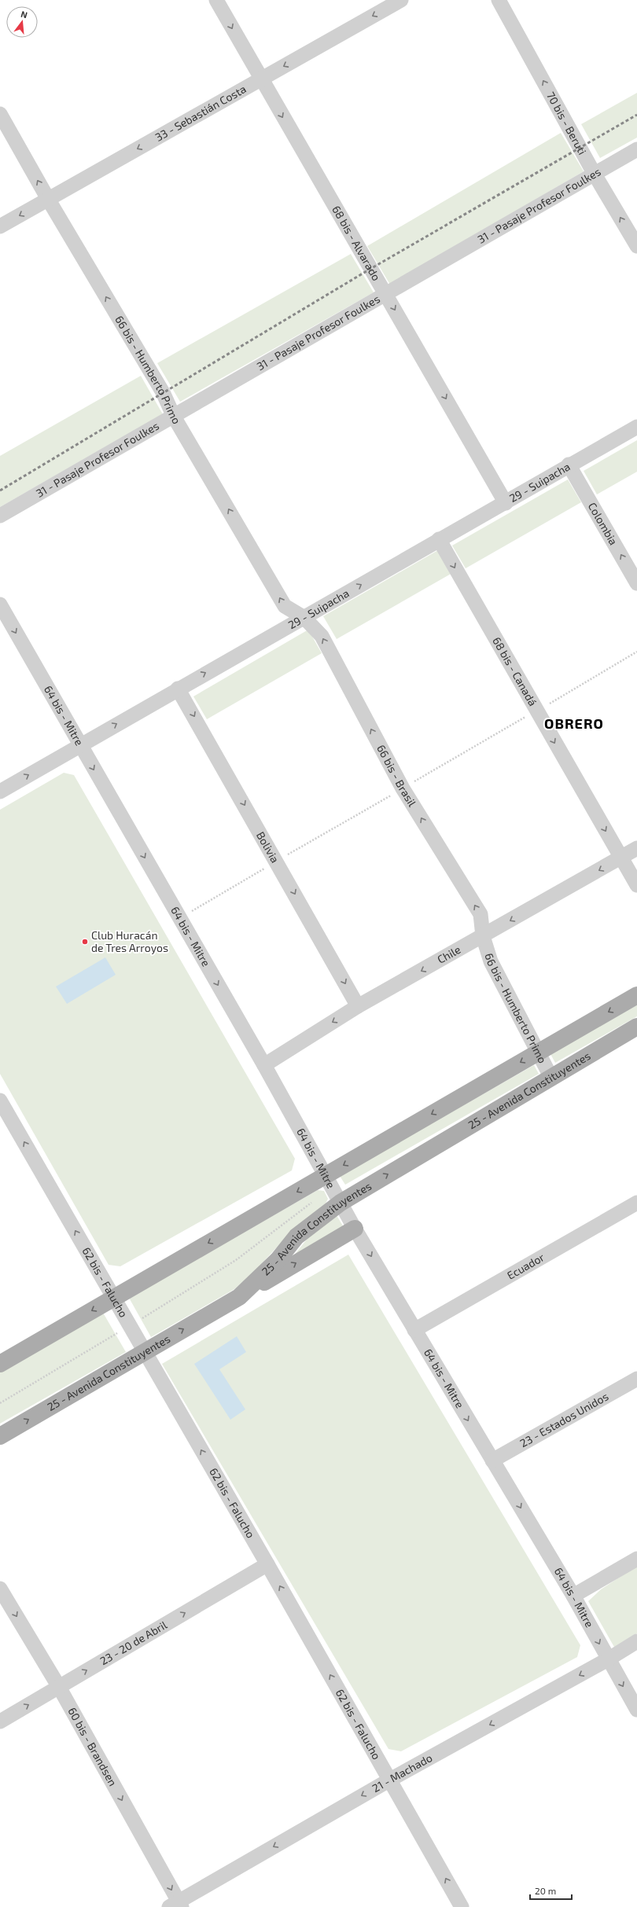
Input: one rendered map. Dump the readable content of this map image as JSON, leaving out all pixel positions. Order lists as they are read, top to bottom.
{
  "streets": {
    "main road": ["25 - Avenida Constituyentes"],
    "street": [
      "33 - Sebastián Costa",
      "70 bis - Beruti",
      "31 - Pasaje Profesor Foulkes",
      "68 bis - Alvarado",
      "66 bis - Humberto Primo",
      "29 - Suipacha",
      "Colombia",
      "68 bis - Canadá",
      "64 bis - Mitre",
      "66 bis - Brasil",
      "Bolivia",
      "Chile",
      "Ecuador",
      "62 bis - Falucho",
      "23 - Estados Unidos",
      "23 - 20 de Abril",
      "60 bis - Brandsen",
      "21 - Machado"
    ]
  },
  "crossings": [
    ["33 - Sebastián Costa", "68 bis - Alvarado"],
    ["33 - Sebastián Costa", "66 bis - Humberto Primo"],
    ["70 bis - Beruti", "31 - Pasaje Profesor Foulkes"],
    ["31 - Pasaje Profesor Foulkes", "68 bis - Alvarado"],
    ["31 - Pasaje Profesor Foulkes", "66 bis - Humberto Primo"],
    ["68 bis - Alvarado", "29 - Suipacha"],
    ["66 bis - Humberto Primo", "29 - Suipacha"],
    ["66 bis - Humberto Primo", "66 bis - Brasil"],
    ["66 bis - Humberto Primo", "Chile"],
    ["66 bis - Humberto Primo", "25 - Avenida Constituyentes"],
    ["29 - Suipacha", "Colombia"],
    ["29 - Suipacha", "68 bis - Canadá"],
    ["29 - Suipacha", "64 bis - Mitre"],
    ["29 - Suipacha", "66 bis - Brasil"],
    ["29 - Suipacha", "Bolivia"],
    ["68 bis - Canadá", "Chile"],
    ["64 bis - Mitre", "Chile"],
    ["64 bis - Mitre", "25 - Avenida Constituyentes"],
    ["64 bis - Mitre", "Ecuador"],
    ["64 bis - Mitre", "23 - Estados Unidos"],
    ["64 bis - Mitre", "21 - Machado"],
    ["66 bis - Brasil", "Chile"],
    ["Bolivia", "Chile"],
    ["25 - Avenida Constituyentes", "62 bis - Falucho"],
    ["62 bis - Falucho", "23 - 20 de Abril"],
    ["62 bis - Falucho", "21 - Machado"],
    ["23 - 20 de Abril", "60 bis - Brandsen"],
    ["60 bis - Brandsen", "21 - Machado"]
  ],
  "one_way": [
    "33 - Sebastián Costa",
    "70 bis - Beruti",
    "68 bis - Alvarado",
    "66 bis - Humberto Primo",
    "29 - Suipacha",
    "Colombia",
    "68 bis - Canadá",
    "64 bis - Mitre",
    "66 bis - Brasil",
    "Bolivia",
    "Chile",
    "62 bis - Falucho",
    "23 - 20 de Abril",
    "60 bis - Brandsen",
    "21 - Machado"
  ],
  "districts": ["OBRERO"],
  "places": ["Club Huracán de Tres Arroyos"],
  "scale_bar": "20 m",
  "north": "top"
}
